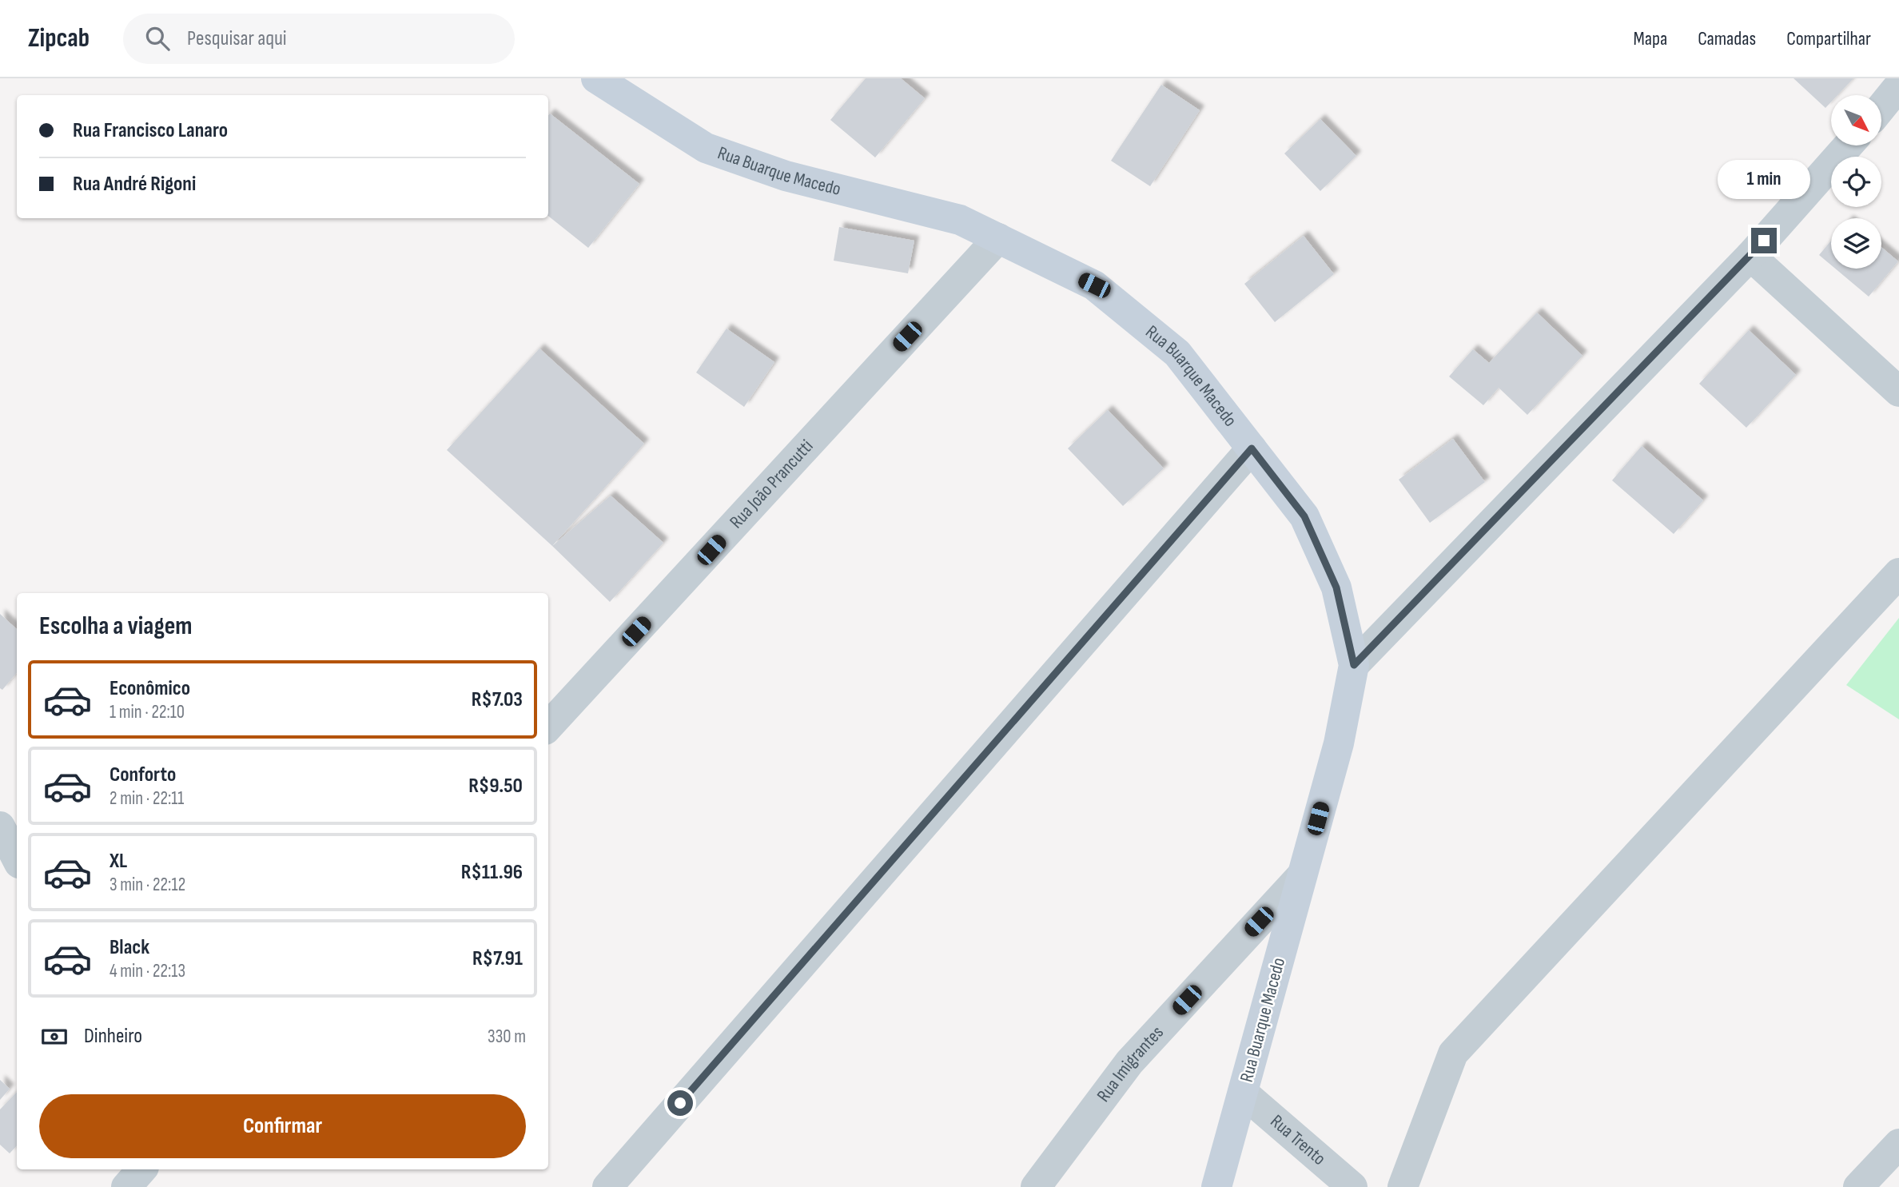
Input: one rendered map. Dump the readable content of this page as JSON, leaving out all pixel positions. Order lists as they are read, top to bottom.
{
  "streets": {
    "main road": ["Rua Buarque Macedo"],
    "street": ["Rua João Prancutti", "Rua Imigrantes", "Rua Trento"]
  },
  "crossings": [
    ["Rua Buarque Macedo", "Rua João Prancutti"],
    ["Rua Buarque Macedo", "Rua Imigrantes"],
    ["Rua Buarque Macedo", "Rua Trento"]
  ],
  "north": "bottom right",
  "page": {
    "header": "Zipcab",
    "search": "Pesquisar aqui",
    "nav": ["Mapa", "Camadas", "Compartilhar"],
    "banner": ["Rua Francisco Lanaro", "Rua André Rigoni"],
    "bubble": "1 min",
    "heading": "Escolha a viagem",
    "list": [
      {
        "name": "Econômico",
        "note": "1 min · 22:10",
        "value": "R$7.03"
      },
      {
        "name": "Conforto",
        "note": "2 min · 22:11",
        "value": "R$9.50"
      },
      {
        "name": "XL",
        "note": "3 min · 22:12",
        "value": "R$11.96"
      },
      {
        "name": "Black",
        "note": "4 min · 22:13",
        "value": "R$7.91"
      }
    ],
    "pay": ["Dinheiro", "330 m"],
    "buttons": "Confirmar"
  }
}
